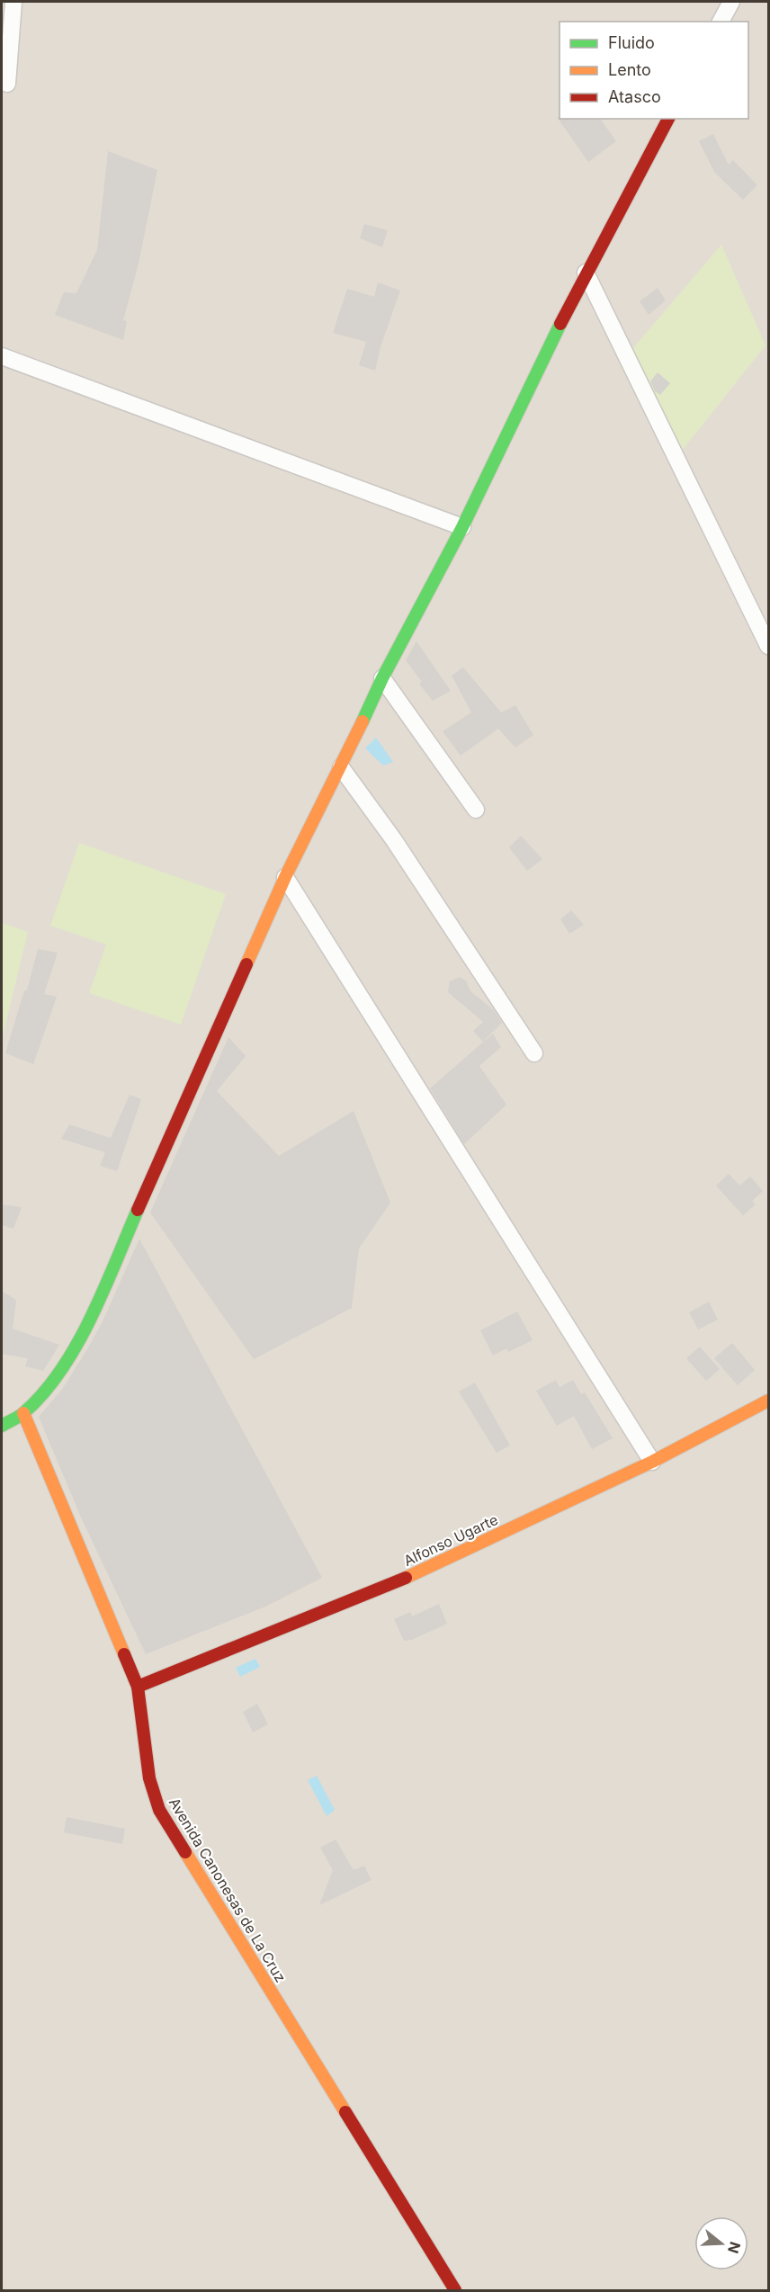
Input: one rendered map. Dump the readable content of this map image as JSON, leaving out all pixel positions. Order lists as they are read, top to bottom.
{
  "streets": {
    "street": ["Alfonso Ugarte", "Avenida Canonesas de La Cruz"]
  },
  "crossings": [
    ["Alfonso Ugarte", "Avenida Canonesas de La Cruz"]
  ],
  "legend": ["Fluido", "Lento", "Atasco"],
  "north": "right"
}
